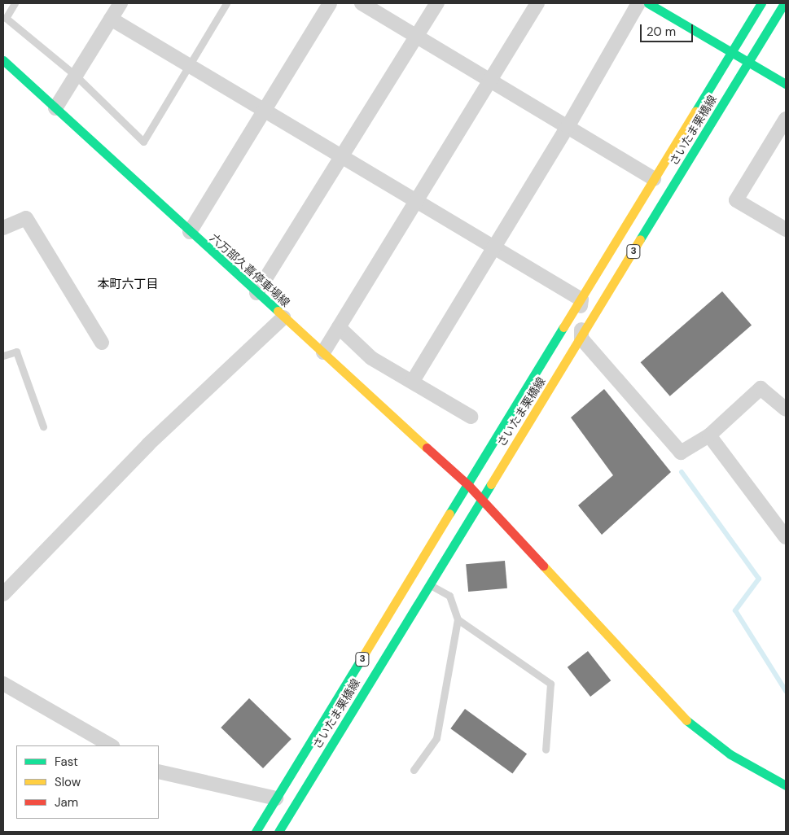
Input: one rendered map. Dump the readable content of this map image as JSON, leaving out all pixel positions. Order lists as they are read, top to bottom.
{
  "streets": {
    "main road": ["さいたま栗橋線", "3", "六万部久喜停車場線"]
  },
  "crossings": [
    ["さいたま栗橋線", "六万部久喜停車場線"]
  ],
  "districts": ["本町六丁目"],
  "legend": ["Fast", "Slow", "Jam"],
  "scale_bar": "20 m"
}
